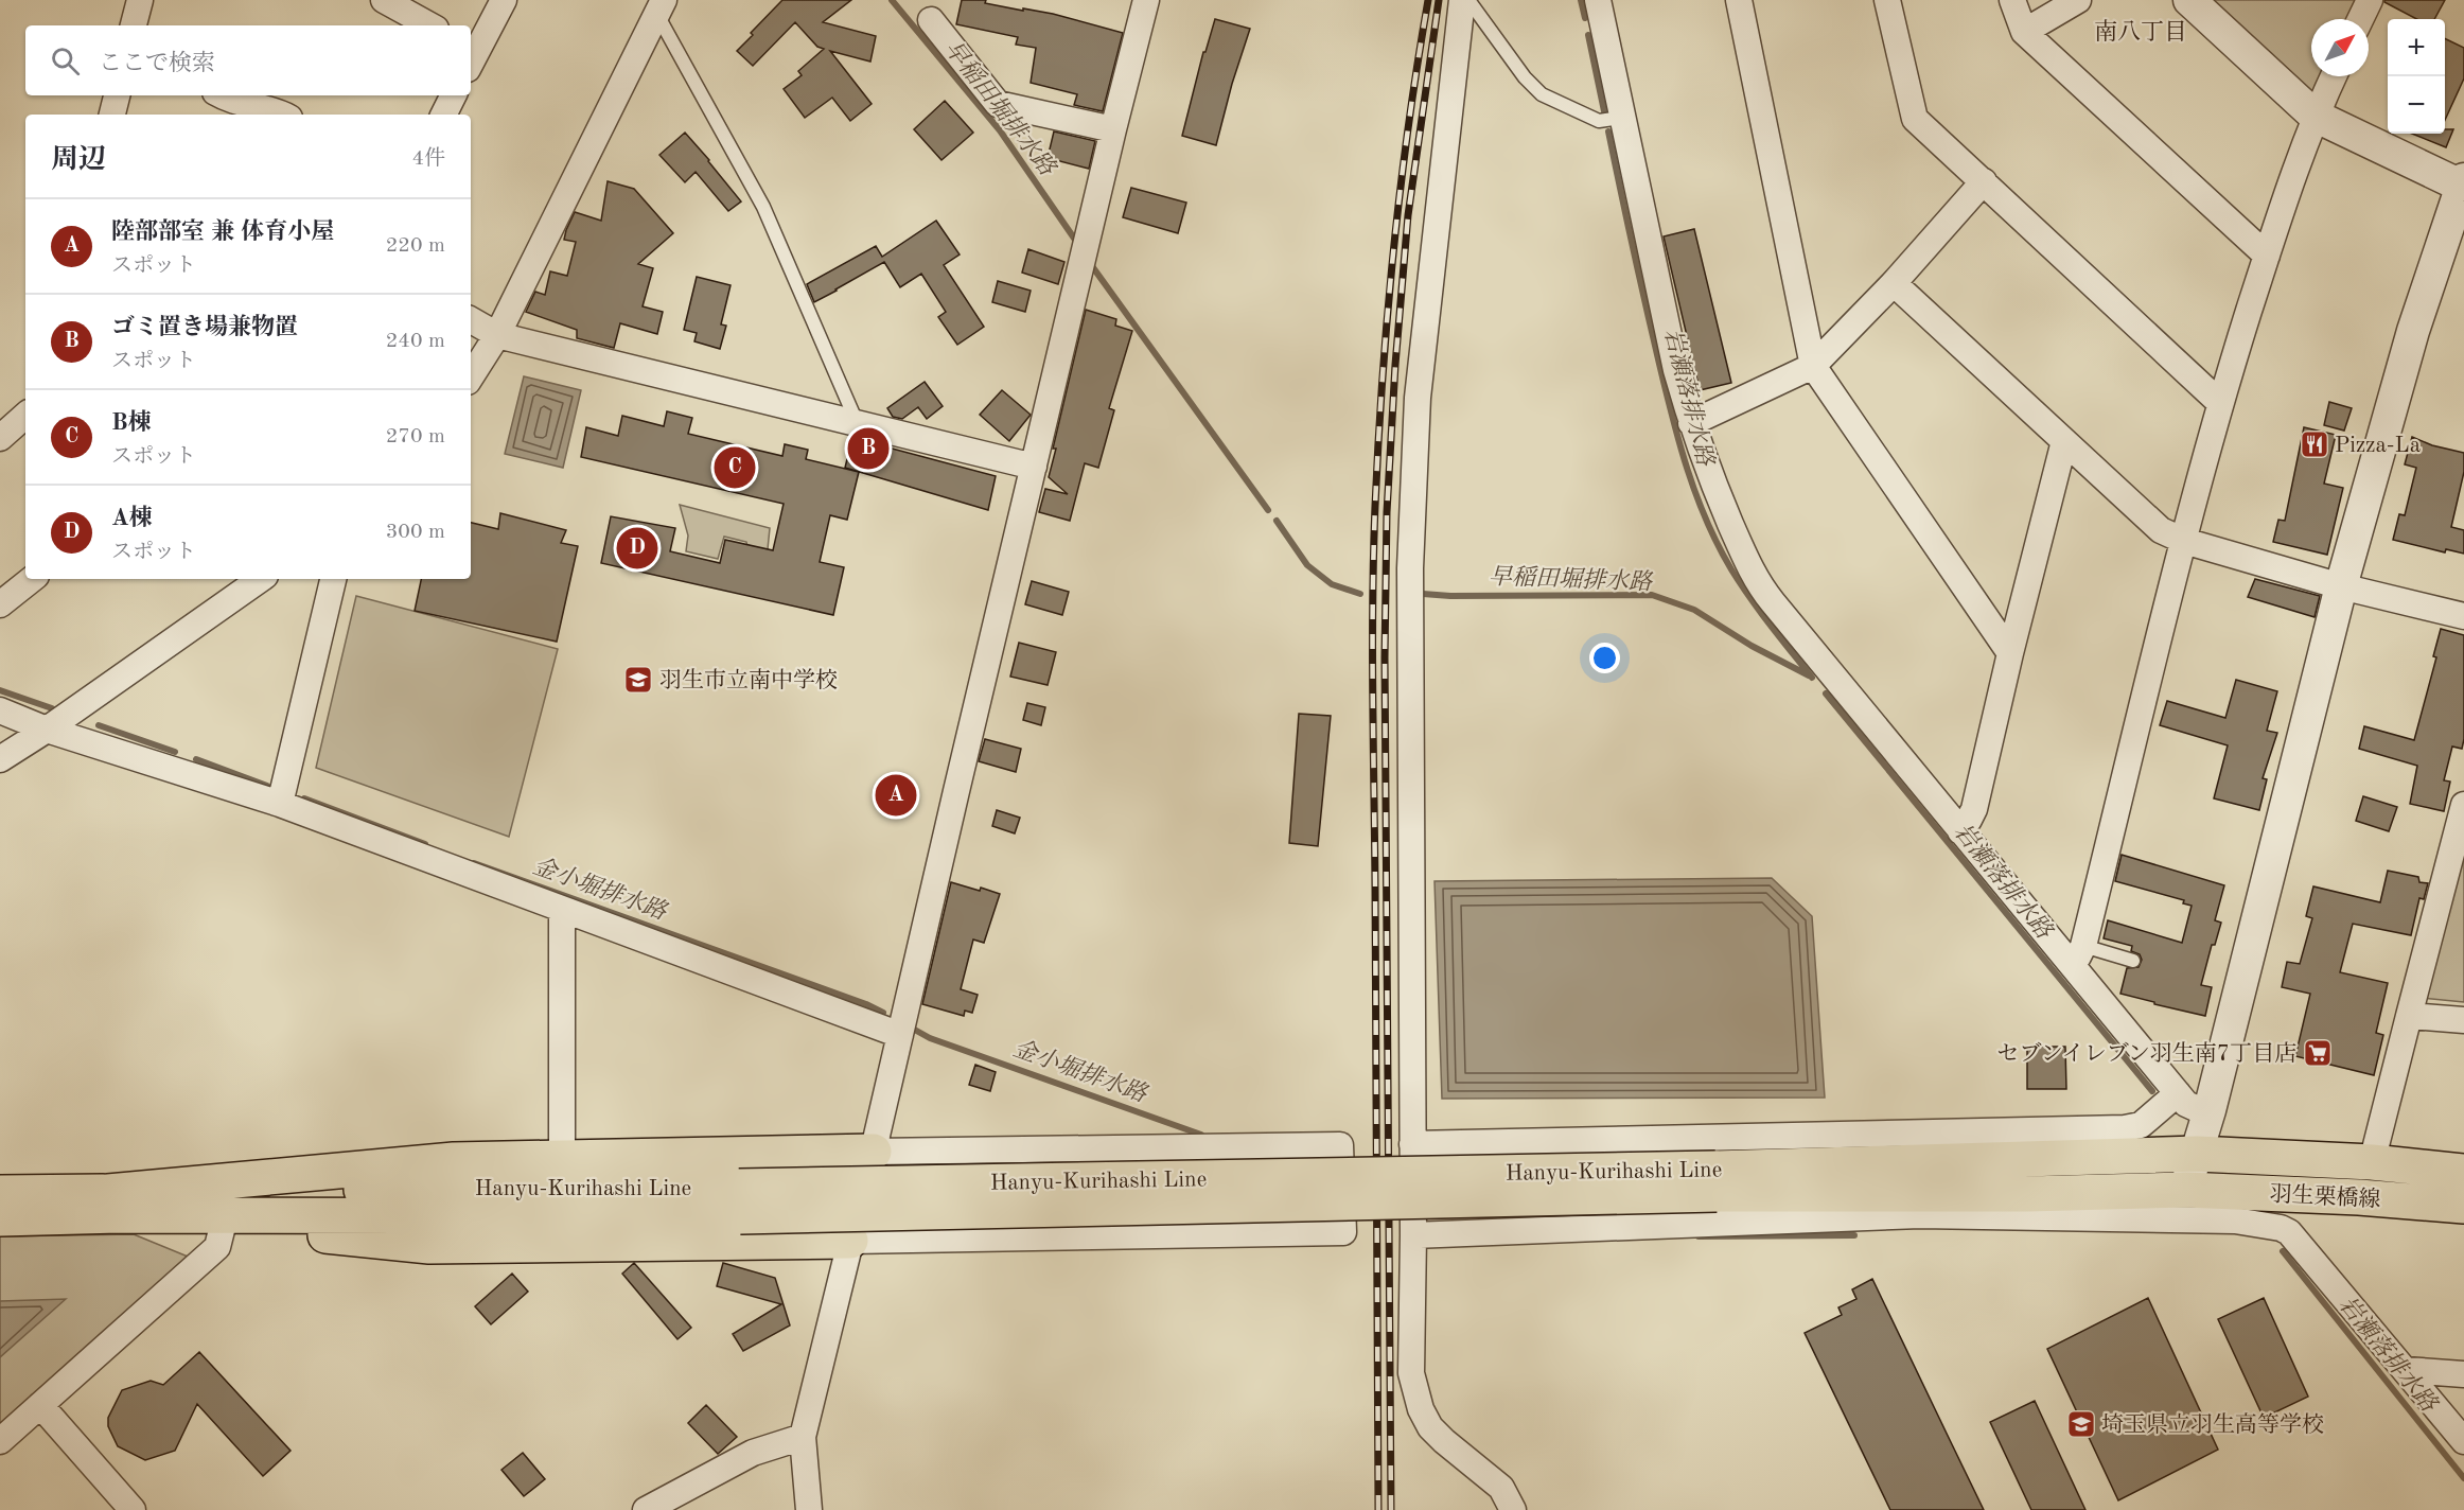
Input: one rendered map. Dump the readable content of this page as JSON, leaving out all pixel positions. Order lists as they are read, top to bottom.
{
  "streets": {
    "main road": ["Hanyu-Kurihashi Line", "羽生栗橋線"]
  },
  "crossings": [
    ["Hanyu-Kurihashi Line", "羽生栗橋線"]
  ],
  "districts": ["南八丁目"],
  "water": ["早稲田堀排水路", "岩瀬落排水路", "金小堀排水路"],
  "places": {
    "restaurant": ["Pizza-La"],
    "school or university": ["羽生市立南中学校", "埼玉県立羽生高等学校"],
    "supermarket": ["セブンイレブン羽生南7丁目店"]
  },
  "north": "top right",
  "page": {
    "map_buttons": ["+", "−"],
    "search": "ここで検索",
    "heading": ["周辺", "4件"],
    "list": [
      {
        "mark": "A",
        "name": "陸部部室 兼 体育小屋",
        "note": "スポット",
        "value": "220 m"
      },
      {
        "mark": "B",
        "name": "ゴミ置き場兼物置",
        "note": "スポット",
        "value": "240 m"
      },
      {
        "mark": "C",
        "name": "B棟",
        "note": "スポット",
        "value": "270 m"
      },
      {
        "mark": "D",
        "name": "A棟",
        "note": "スポット",
        "value": "300 m"
      }
    ],
    "pins": [
      "B",
      "C",
      "D",
      "A"
    ]
  }
}
